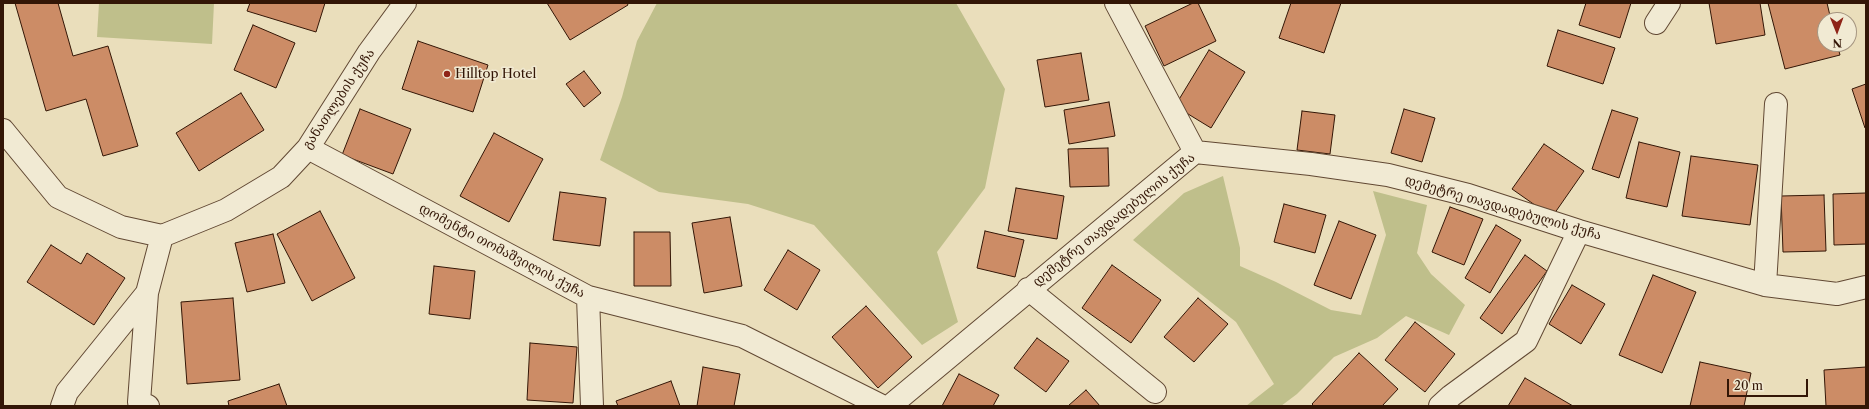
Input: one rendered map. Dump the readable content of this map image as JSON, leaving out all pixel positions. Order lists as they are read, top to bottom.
{
  "streets": {
    "street": ["განათლების ქუჩა", "დემეტრე თავდადებულის ქუჩა", "დომენტი თომაშვილის ქუჩა"]
  },
  "crossings": [
    ["განათლების ქუჩა", "დომენტი თომაშვილის ქუჩა"]
  ],
  "places": ["Hilltop Hotel"],
  "scale_bar": "20 m",
  "north": "bottom"
}
